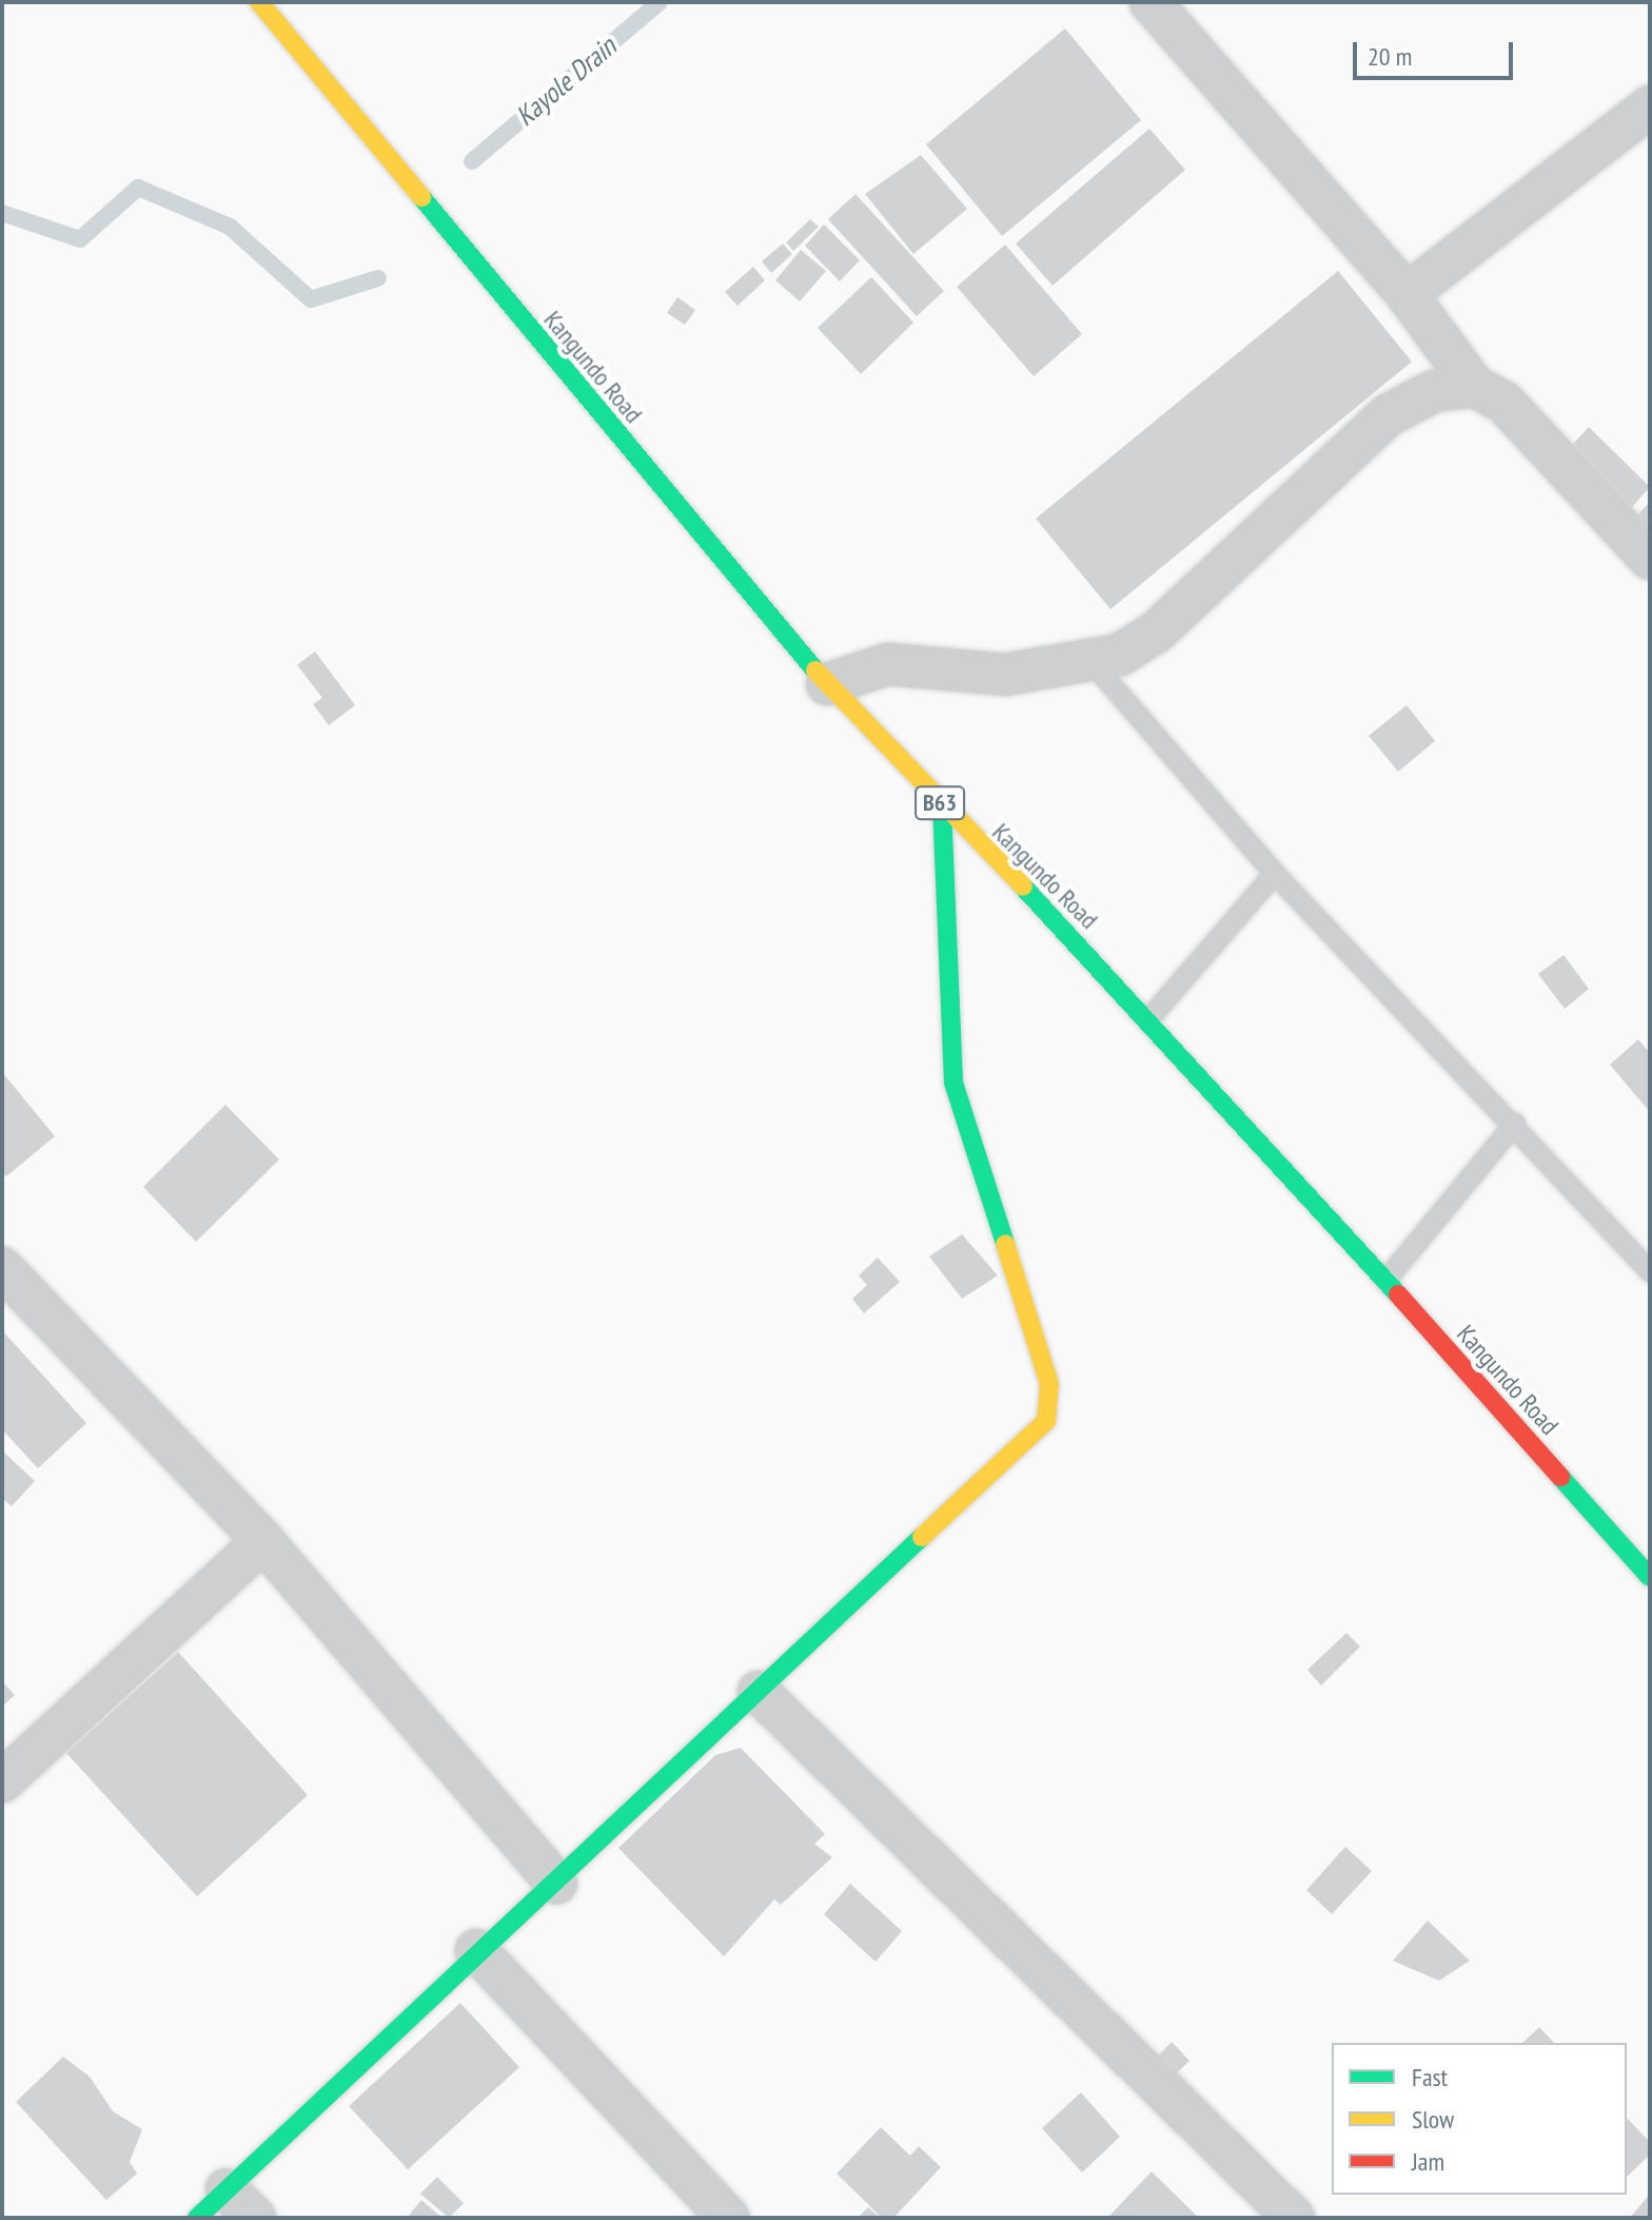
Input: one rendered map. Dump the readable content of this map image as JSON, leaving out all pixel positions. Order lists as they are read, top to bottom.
{
  "streets": {
    "main road": ["Kangundo Road", "B63"]
  },
  "water": ["Kayole Drain"],
  "legend": ["Fast", "Slow", "Jam"],
  "scale_bar": "20 m"
}
